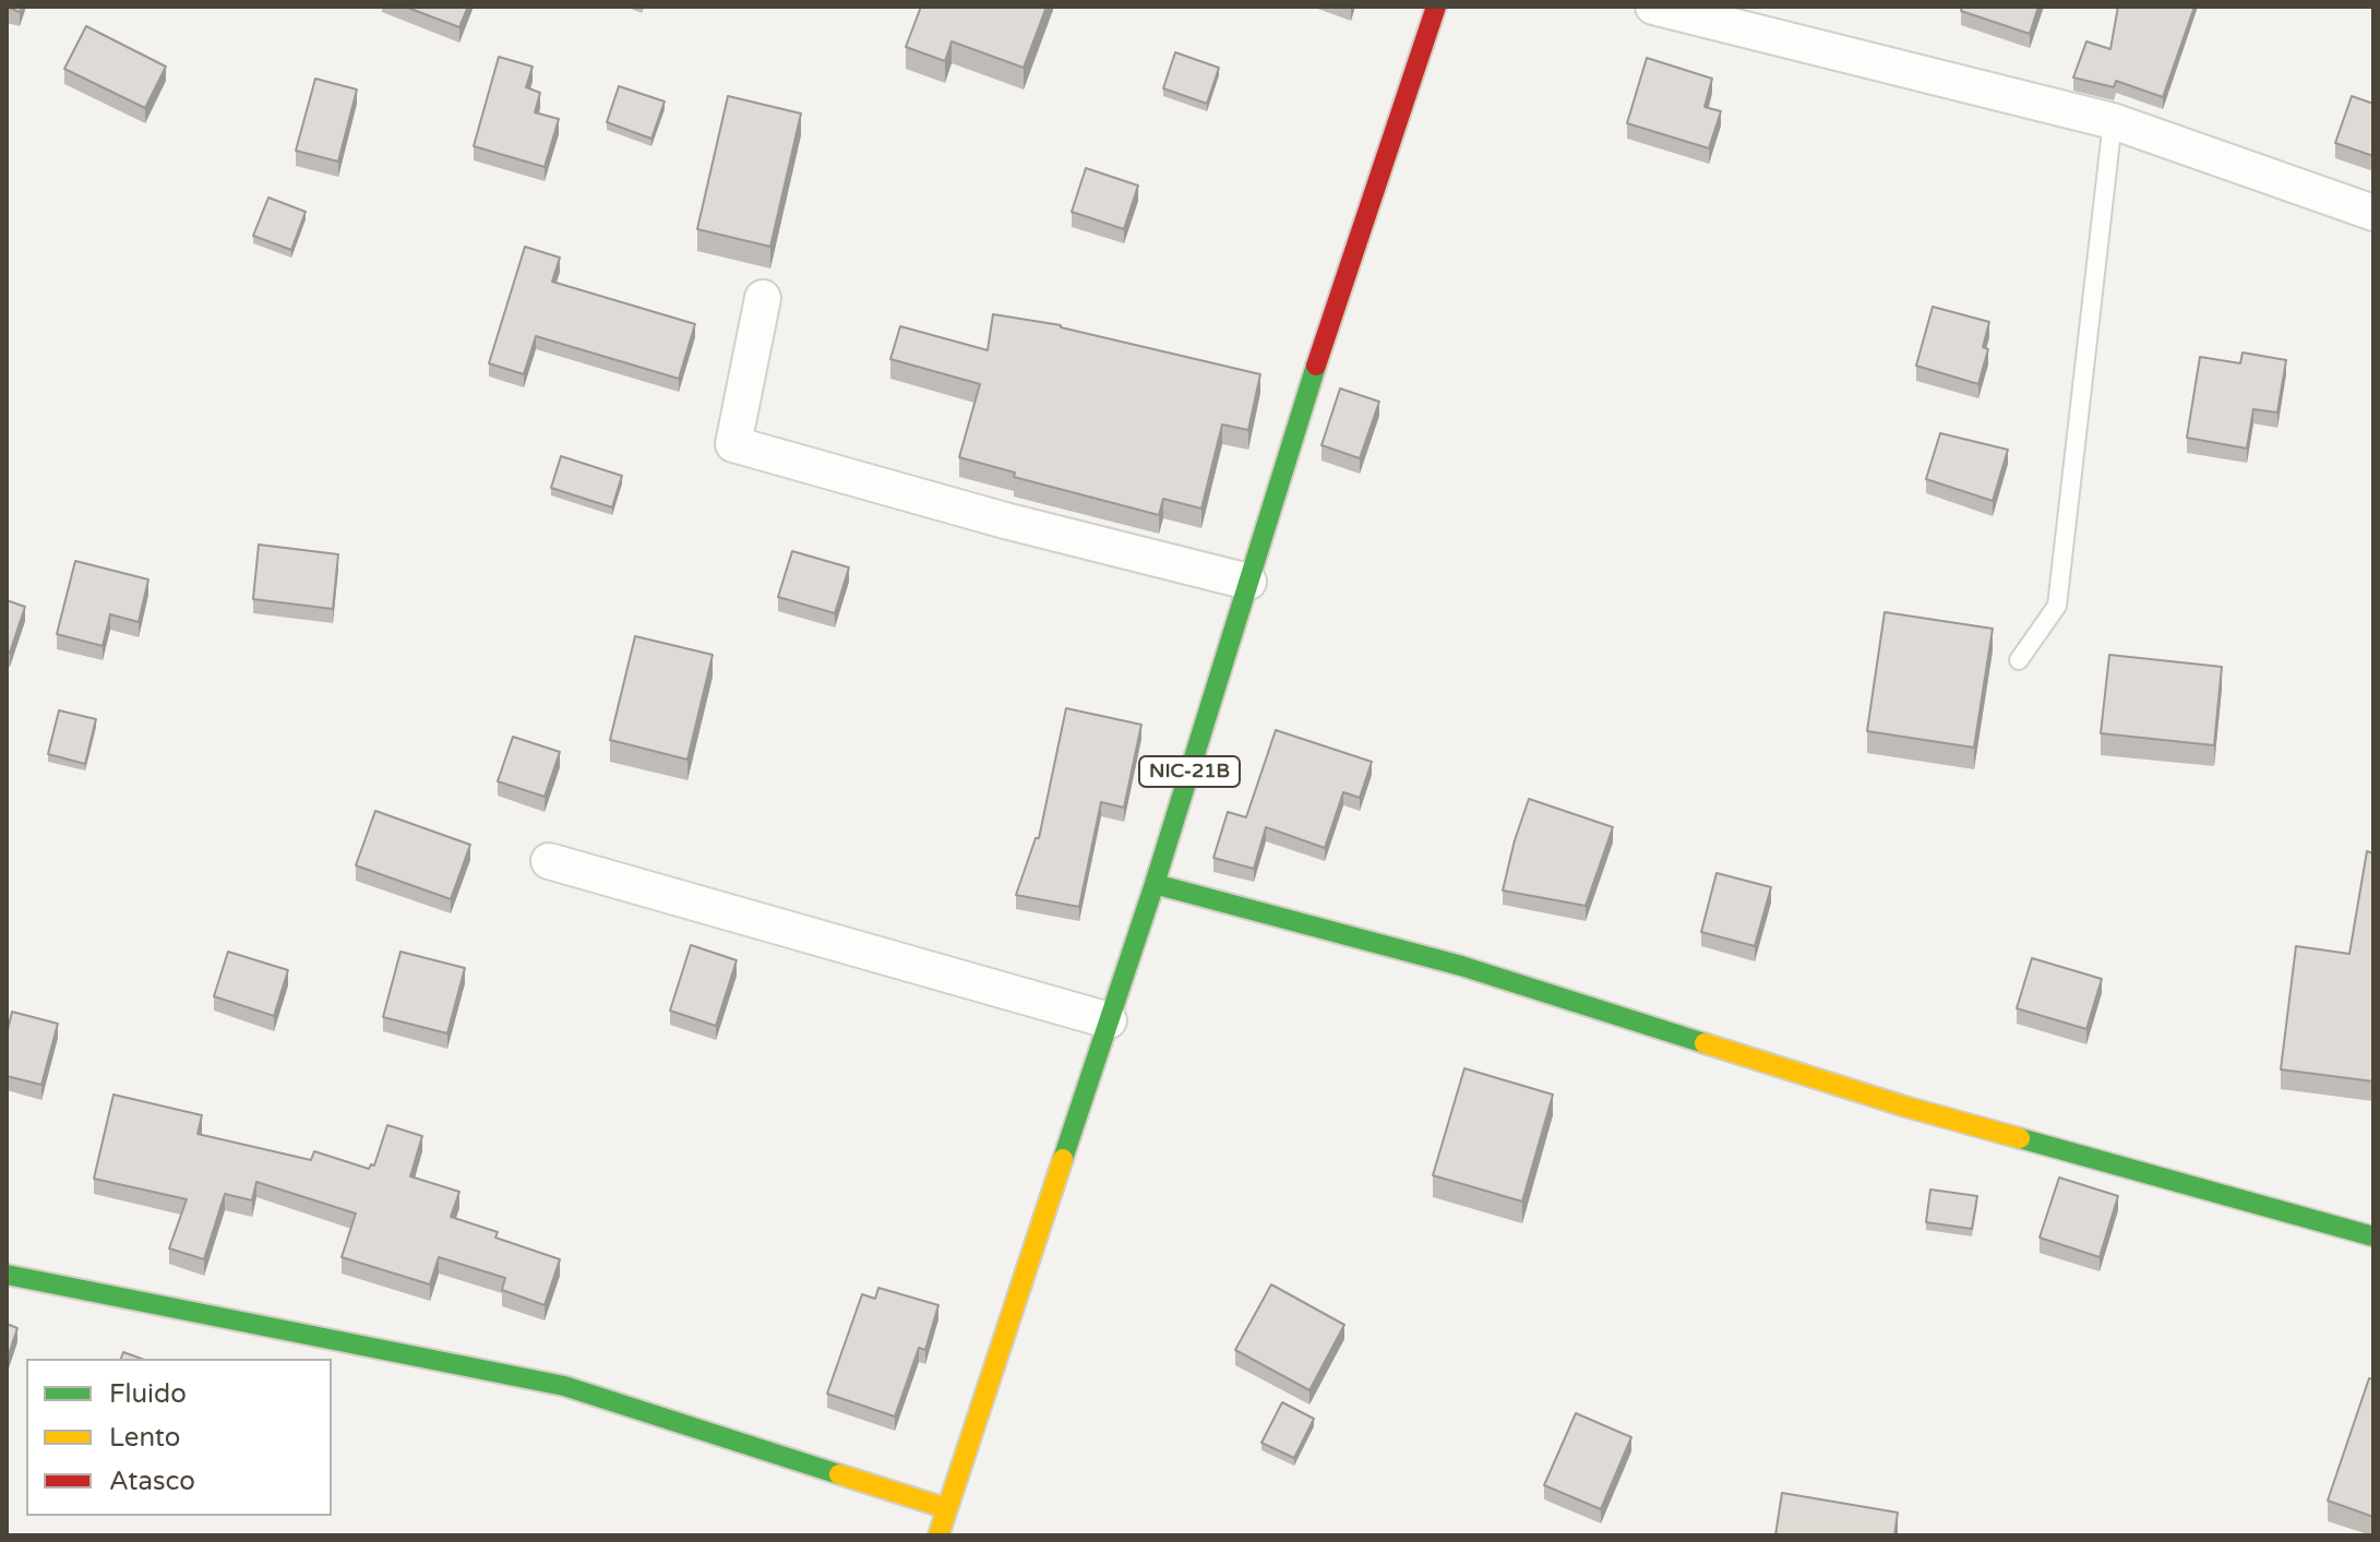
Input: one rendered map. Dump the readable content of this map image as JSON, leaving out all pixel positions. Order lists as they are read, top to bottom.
{
  "streets": {
    "main road": ["NIC-21B"]
  },
  "legend": ["Fluido", "Lento", "Atasco"]
}
